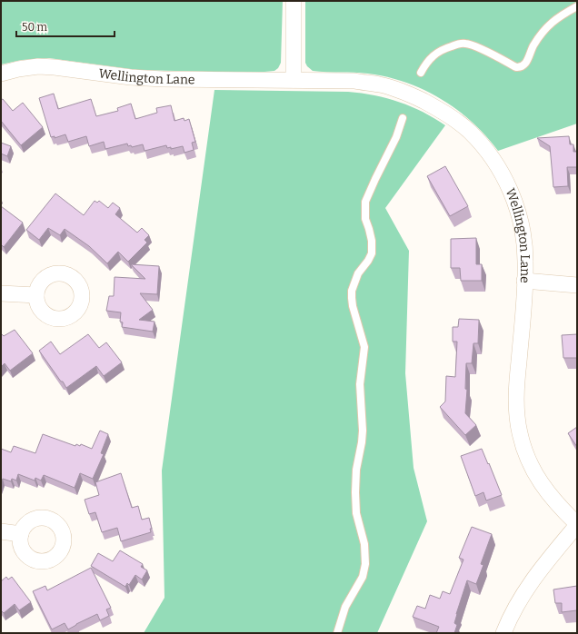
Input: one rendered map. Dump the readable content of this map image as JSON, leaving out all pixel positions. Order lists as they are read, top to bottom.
{
  "streets": {
    "street": ["Wellington Lane"]
  },
  "scale_bar": "50 m"
}
